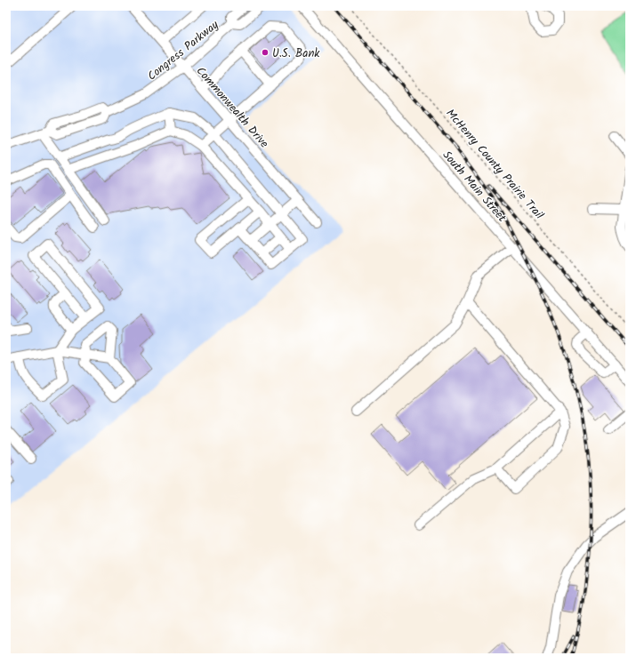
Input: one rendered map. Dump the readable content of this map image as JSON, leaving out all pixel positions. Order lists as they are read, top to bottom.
{
  "streets": {
    "street": ["Congress Parkway", "Commonwealth Drive", "South Main Street"],
    "path": ["McHenry County Prairie Trail"]
  },
  "crossings": [
    ["Congress Parkway", "Commonwealth Drive"]
  ],
  "places": ["U.S. Bank"]
}
